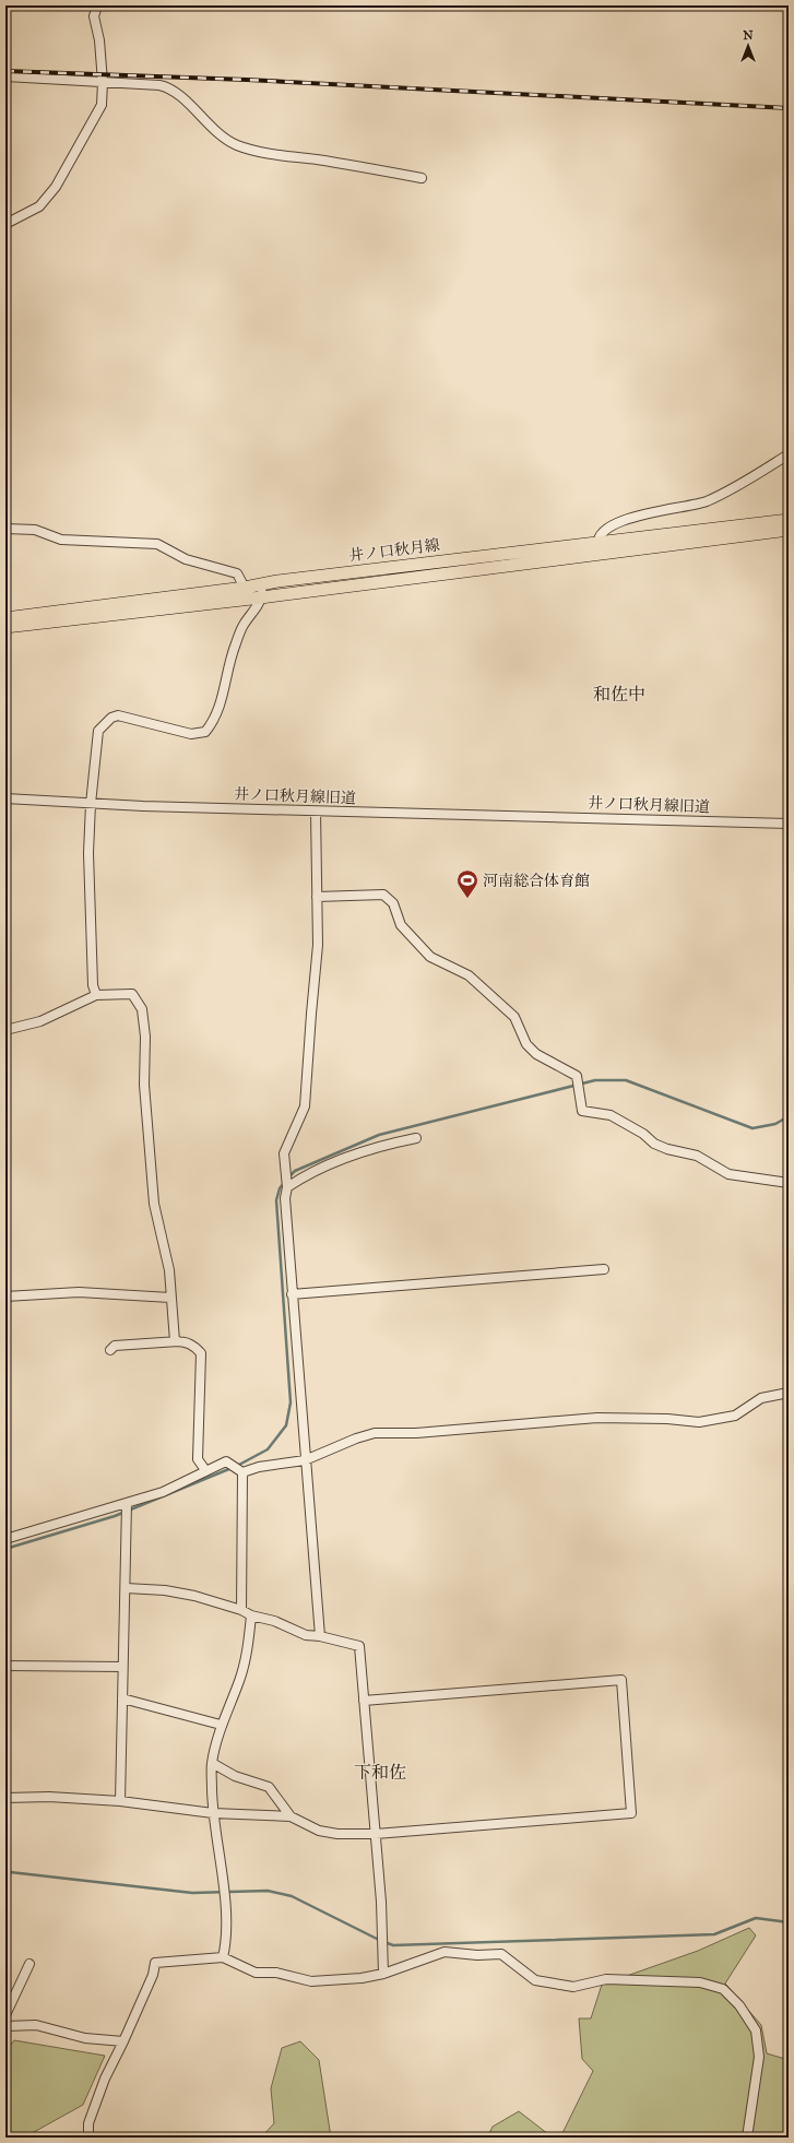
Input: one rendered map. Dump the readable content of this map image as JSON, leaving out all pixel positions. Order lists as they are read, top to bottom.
{
  "streets": {
    "main road": ["井ノ口秋月線"],
    "street": ["井ノ口秋月線旧道"]
  },
  "districts": ["和佐中", "下和佐"],
  "places": {
    "sports": ["河南総合体育館"]
  },
  "north": "top"
}
